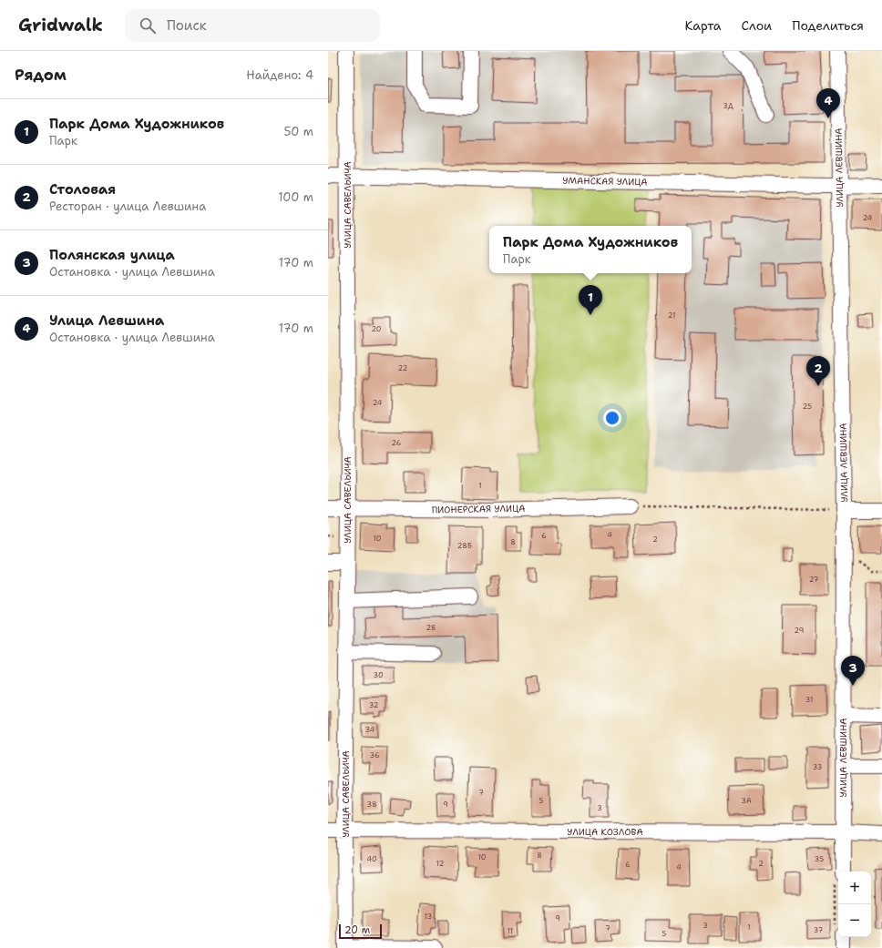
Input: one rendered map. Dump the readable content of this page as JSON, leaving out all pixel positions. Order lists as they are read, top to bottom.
{
  "streets": {
    "street": [
      "УЛИЦА ЛЕВШИНА",
      "УМАНСКАЯ УЛИЦА",
      "УЛИЦА САВЕЛЬИЧА",
      "ПИОНЕРСКАЯ УЛИЦА",
      "УЛИЦА КОЗЛОВА"
    ]
  },
  "crossings": [
    ["УЛИЦА ЛЕВШИНА", "УМАНСКАЯ УЛИЦА"],
    ["УЛИЦА ЛЕВШИНА", "УЛИЦА КОЗЛОВА"],
    ["УМАНСКАЯ УЛИЦА", "УЛИЦА САВЕЛЬИЧА"],
    ["УЛИЦА САВЕЛЬИЧА", "ПИОНЕРСКАЯ УЛИЦА"],
    ["УЛИЦА САВЕЛЬИЧА", "УЛИЦА КОЗЛОВА"]
  ],
  "house_numbers": [
    "3Д",
    "24",
    "21",
    "20",
    "22",
    "24",
    "25",
    "26",
    "1",
    "4",
    "6",
    "10",
    "2",
    "8",
    "28Б",
    "27",
    "28",
    "29",
    "30",
    "31",
    "32",
    "34",
    "36",
    "33",
    "7",
    "5",
    "3А",
    "38",
    "9",
    "3",
    "8",
    "10",
    "40",
    "35",
    "12",
    "2",
    "6",
    "4",
    "13",
    "9",
    "3",
    "1",
    "7",
    "37",
    "11",
    "5"
  ],
  "scale_bar": "20 m",
  "page": {
    "header": "Gridwalk",
    "search": "Поиск",
    "nav": ["Карта", "Слои", "Поделиться"],
    "heading": ["Рядом", "Найдено: 4"],
    "pins": [
      "4",
      "1",
      "2",
      "3"
    ],
    "list": [
      {
        "mark": "1",
        "name": "Парк Дома Художников",
        "note": "Парк",
        "value": "50 m"
      },
      {
        "mark": "2",
        "name": "Столовая",
        "note": "Ресторан · улица Левшина",
        "value": "100 m"
      },
      {
        "mark": "3",
        "name": "Полянская улица",
        "note": "Остановка · улица Левшина",
        "value": "170 m"
      },
      {
        "mark": "4",
        "name": "Улица Левшина",
        "note": "Остановка · улица Левшина",
        "value": "170 m"
      }
    ],
    "popup": ["Парк Дома Художников", "Парк"],
    "map_buttons": ["+", "−"],
    "scale": "20 m"
  }
}
